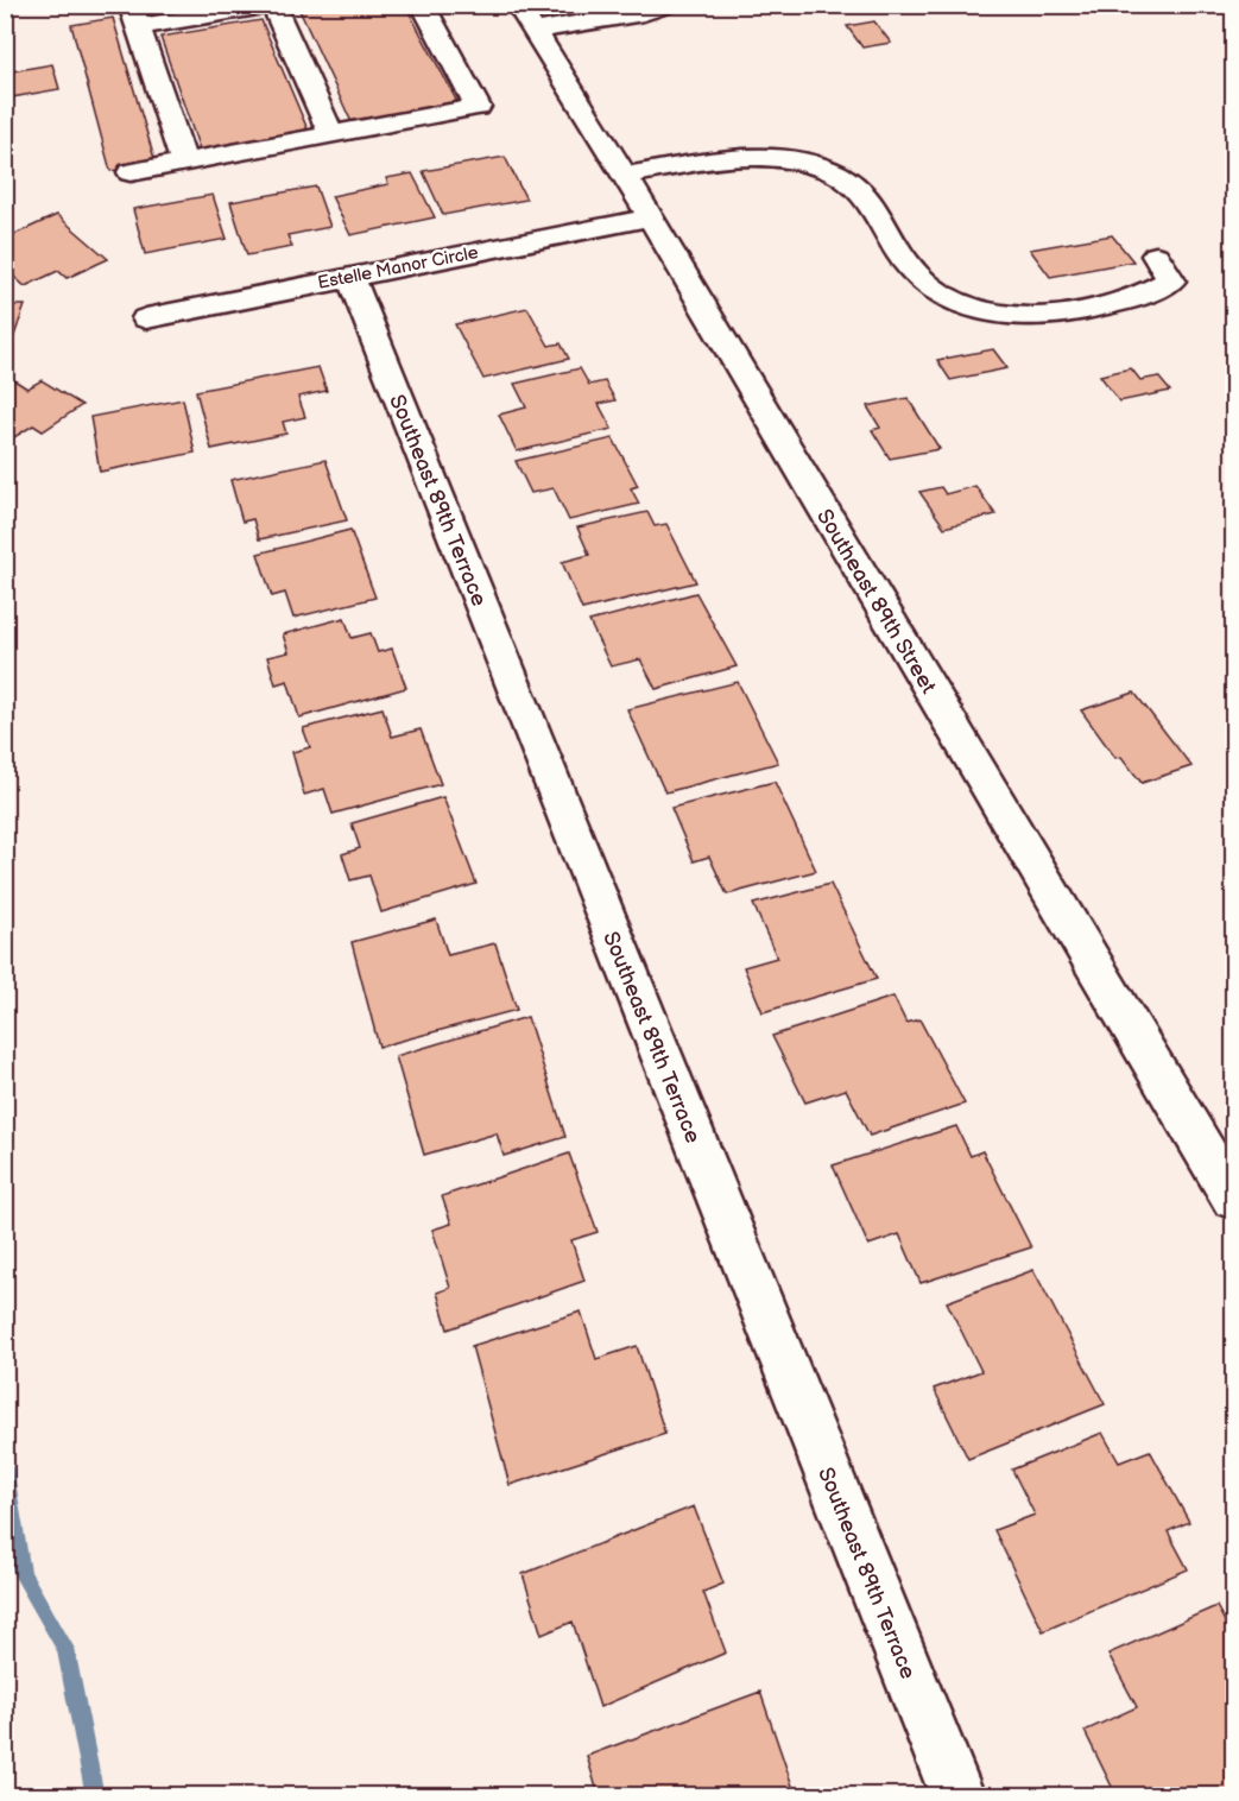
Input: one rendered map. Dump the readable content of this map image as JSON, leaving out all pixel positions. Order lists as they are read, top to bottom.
{
  "streets": {
    "street": ["Estelle Manor Circle", "Southeast 89th Terrace", "Southeast 89th Street"]
  },
  "crossings": [
    ["Estelle Manor Circle", "Southeast 89th Terrace"],
    ["Estelle Manor Circle", "Southeast 89th Street"]
  ]
}
